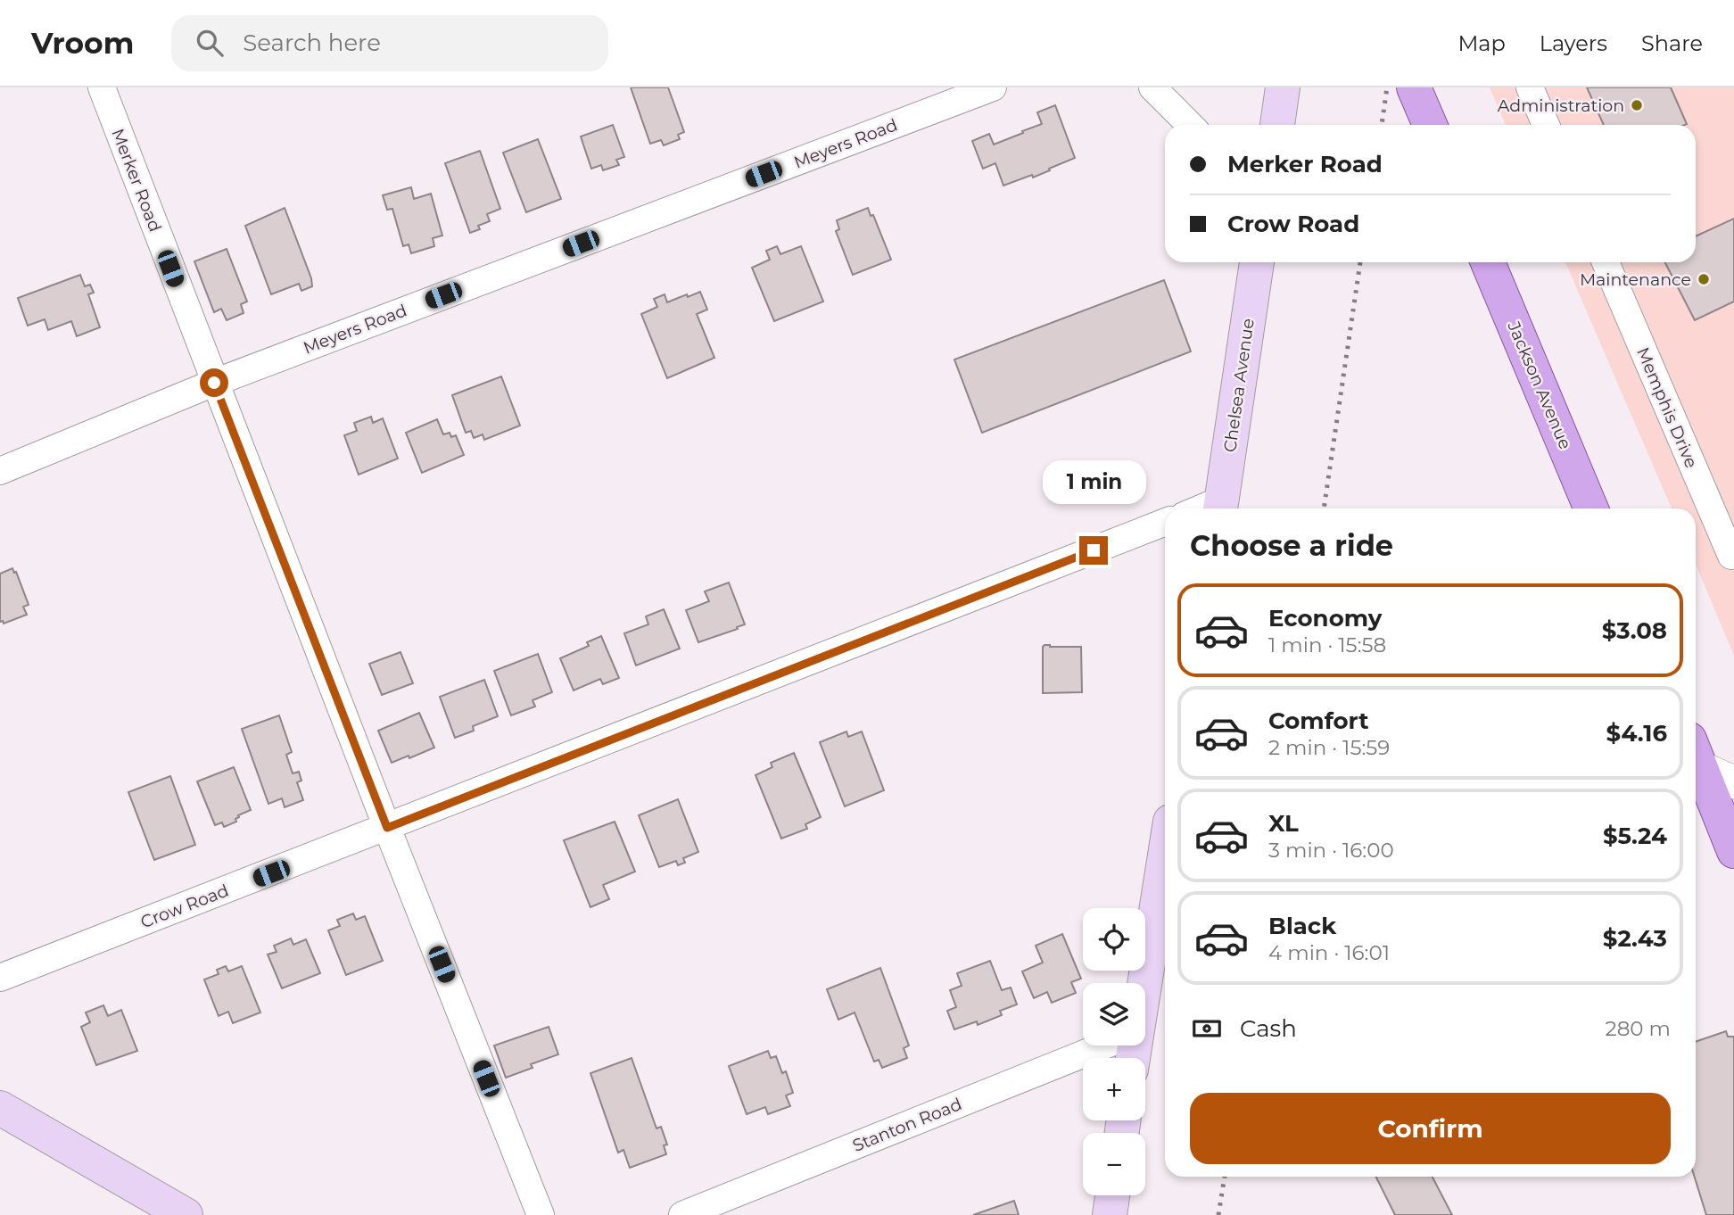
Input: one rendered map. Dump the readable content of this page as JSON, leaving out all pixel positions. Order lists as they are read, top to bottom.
{
  "streets": {
    "main road": ["Chelsea Avenue", "Jackson Avenue"],
    "street": [
      "Meyers Road",
      "Merker Road",
      "Memphis Drive",
      "Crow Road",
      "Stanton Road"
    ]
  },
  "crossings": [
    ["Meyers Road", "Merker Road"],
    ["Merker Road", "Crow Road"]
  ],
  "places": ["Administration", "Maintenance"],
  "page": {
    "header": "Vroom",
    "search": "Search here",
    "nav": ["Map", "Layers", "Share"],
    "banner": ["Merker Road", "Crow Road"],
    "bubble": "1 min",
    "heading": "Choose a ride",
    "list": [
      {
        "name": "Economy",
        "note": "1 min · 15:58",
        "value": "$3.08"
      },
      {
        "name": "Comfort",
        "note": "2 min · 15:59",
        "value": "$4.16"
      },
      {
        "name": "XL",
        "note": "3 min · 16:00",
        "value": "$5.24"
      },
      {
        "name": "Black",
        "note": "4 min · 16:01",
        "value": "$2.43"
      }
    ],
    "map_buttons": ["+", "−"],
    "pay": ["Cash", "280 m"],
    "buttons": "Confirm"
  }
}
